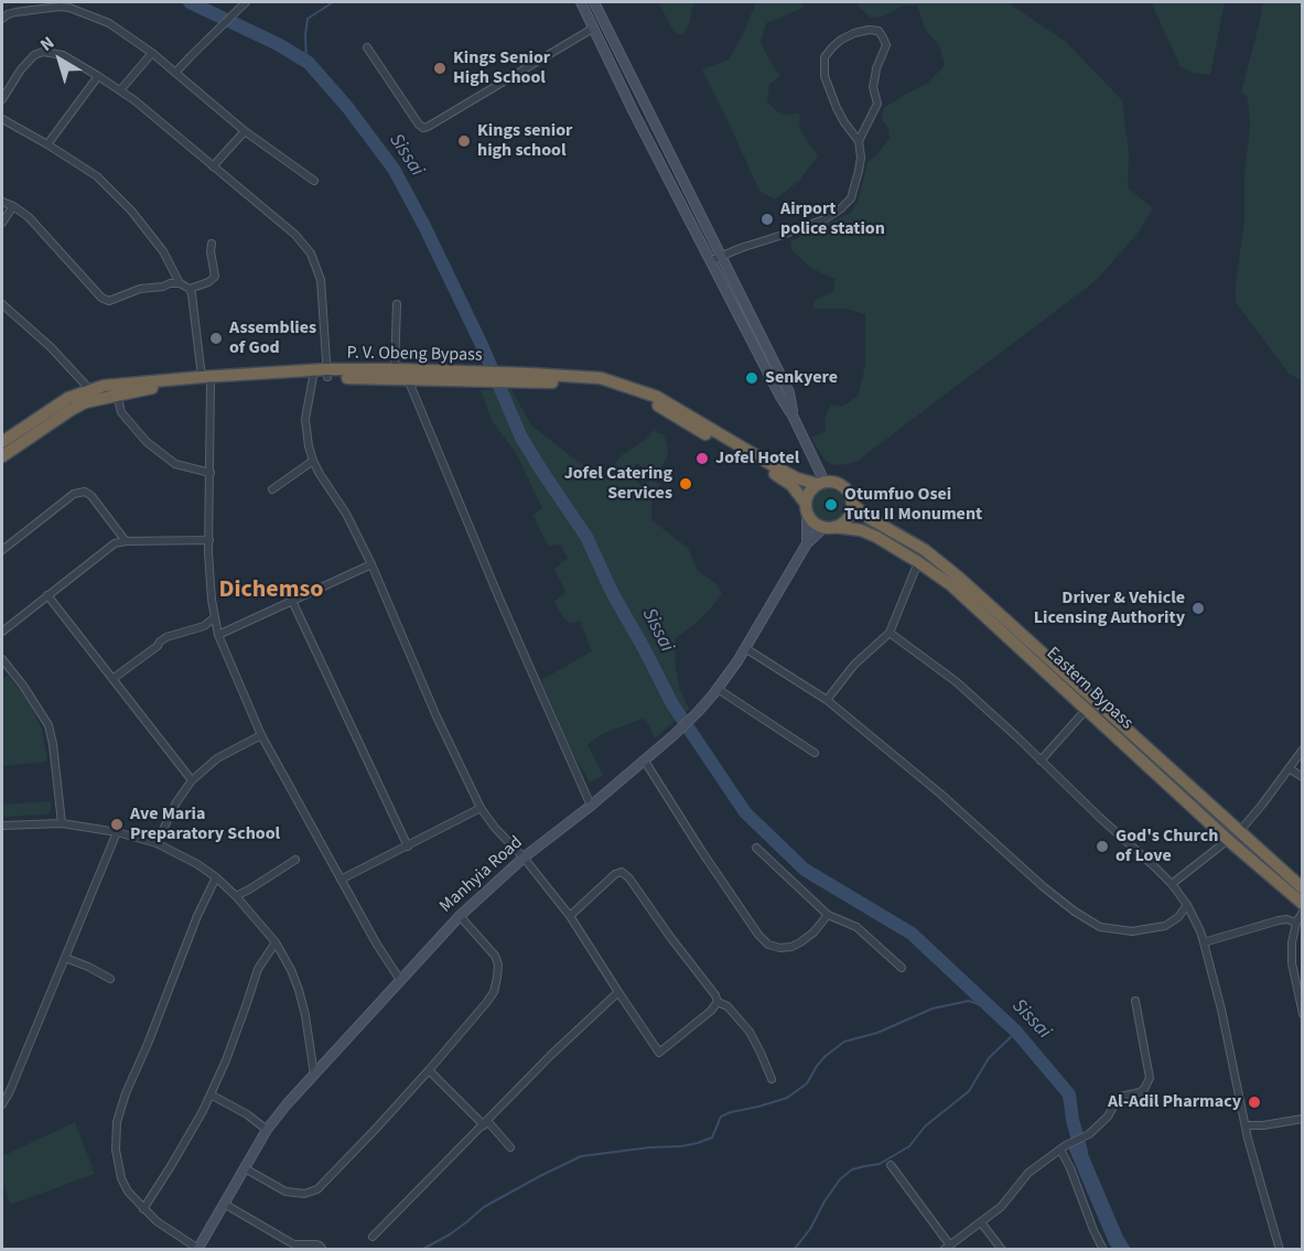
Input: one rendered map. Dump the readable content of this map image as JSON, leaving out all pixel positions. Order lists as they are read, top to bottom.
{
  "streets": {
    "highway": ["P. V. Obeng Bypass", "Eastern Bypass"],
    "main road": ["Manhyia Road"]
  },
  "crossings": [
    ["P. V. Obeng Bypass", "Eastern Bypass"],
    ["P. V. Obeng Bypass", "Manhyia Road"],
    ["Eastern Bypass", "Manhyia Road"]
  ],
  "districts": ["Dichemso"],
  "water": ["Sissai"],
  "places": [
    "Kings Senior High School",
    "Kings senior high school",
    "Airport police station",
    "Assemblies of God",
    "Senkyere",
    "Jofel Hotel",
    "Jofel Catering Services",
    "Otumfuo Osei Tutu II Monument",
    "Driver & Vehicle Licensing Authority",
    "Ave Maria Preparatory School",
    "God's Church of Love",
    "Al-Adil Pharmacy"
  ],
  "north": "top left"
}
